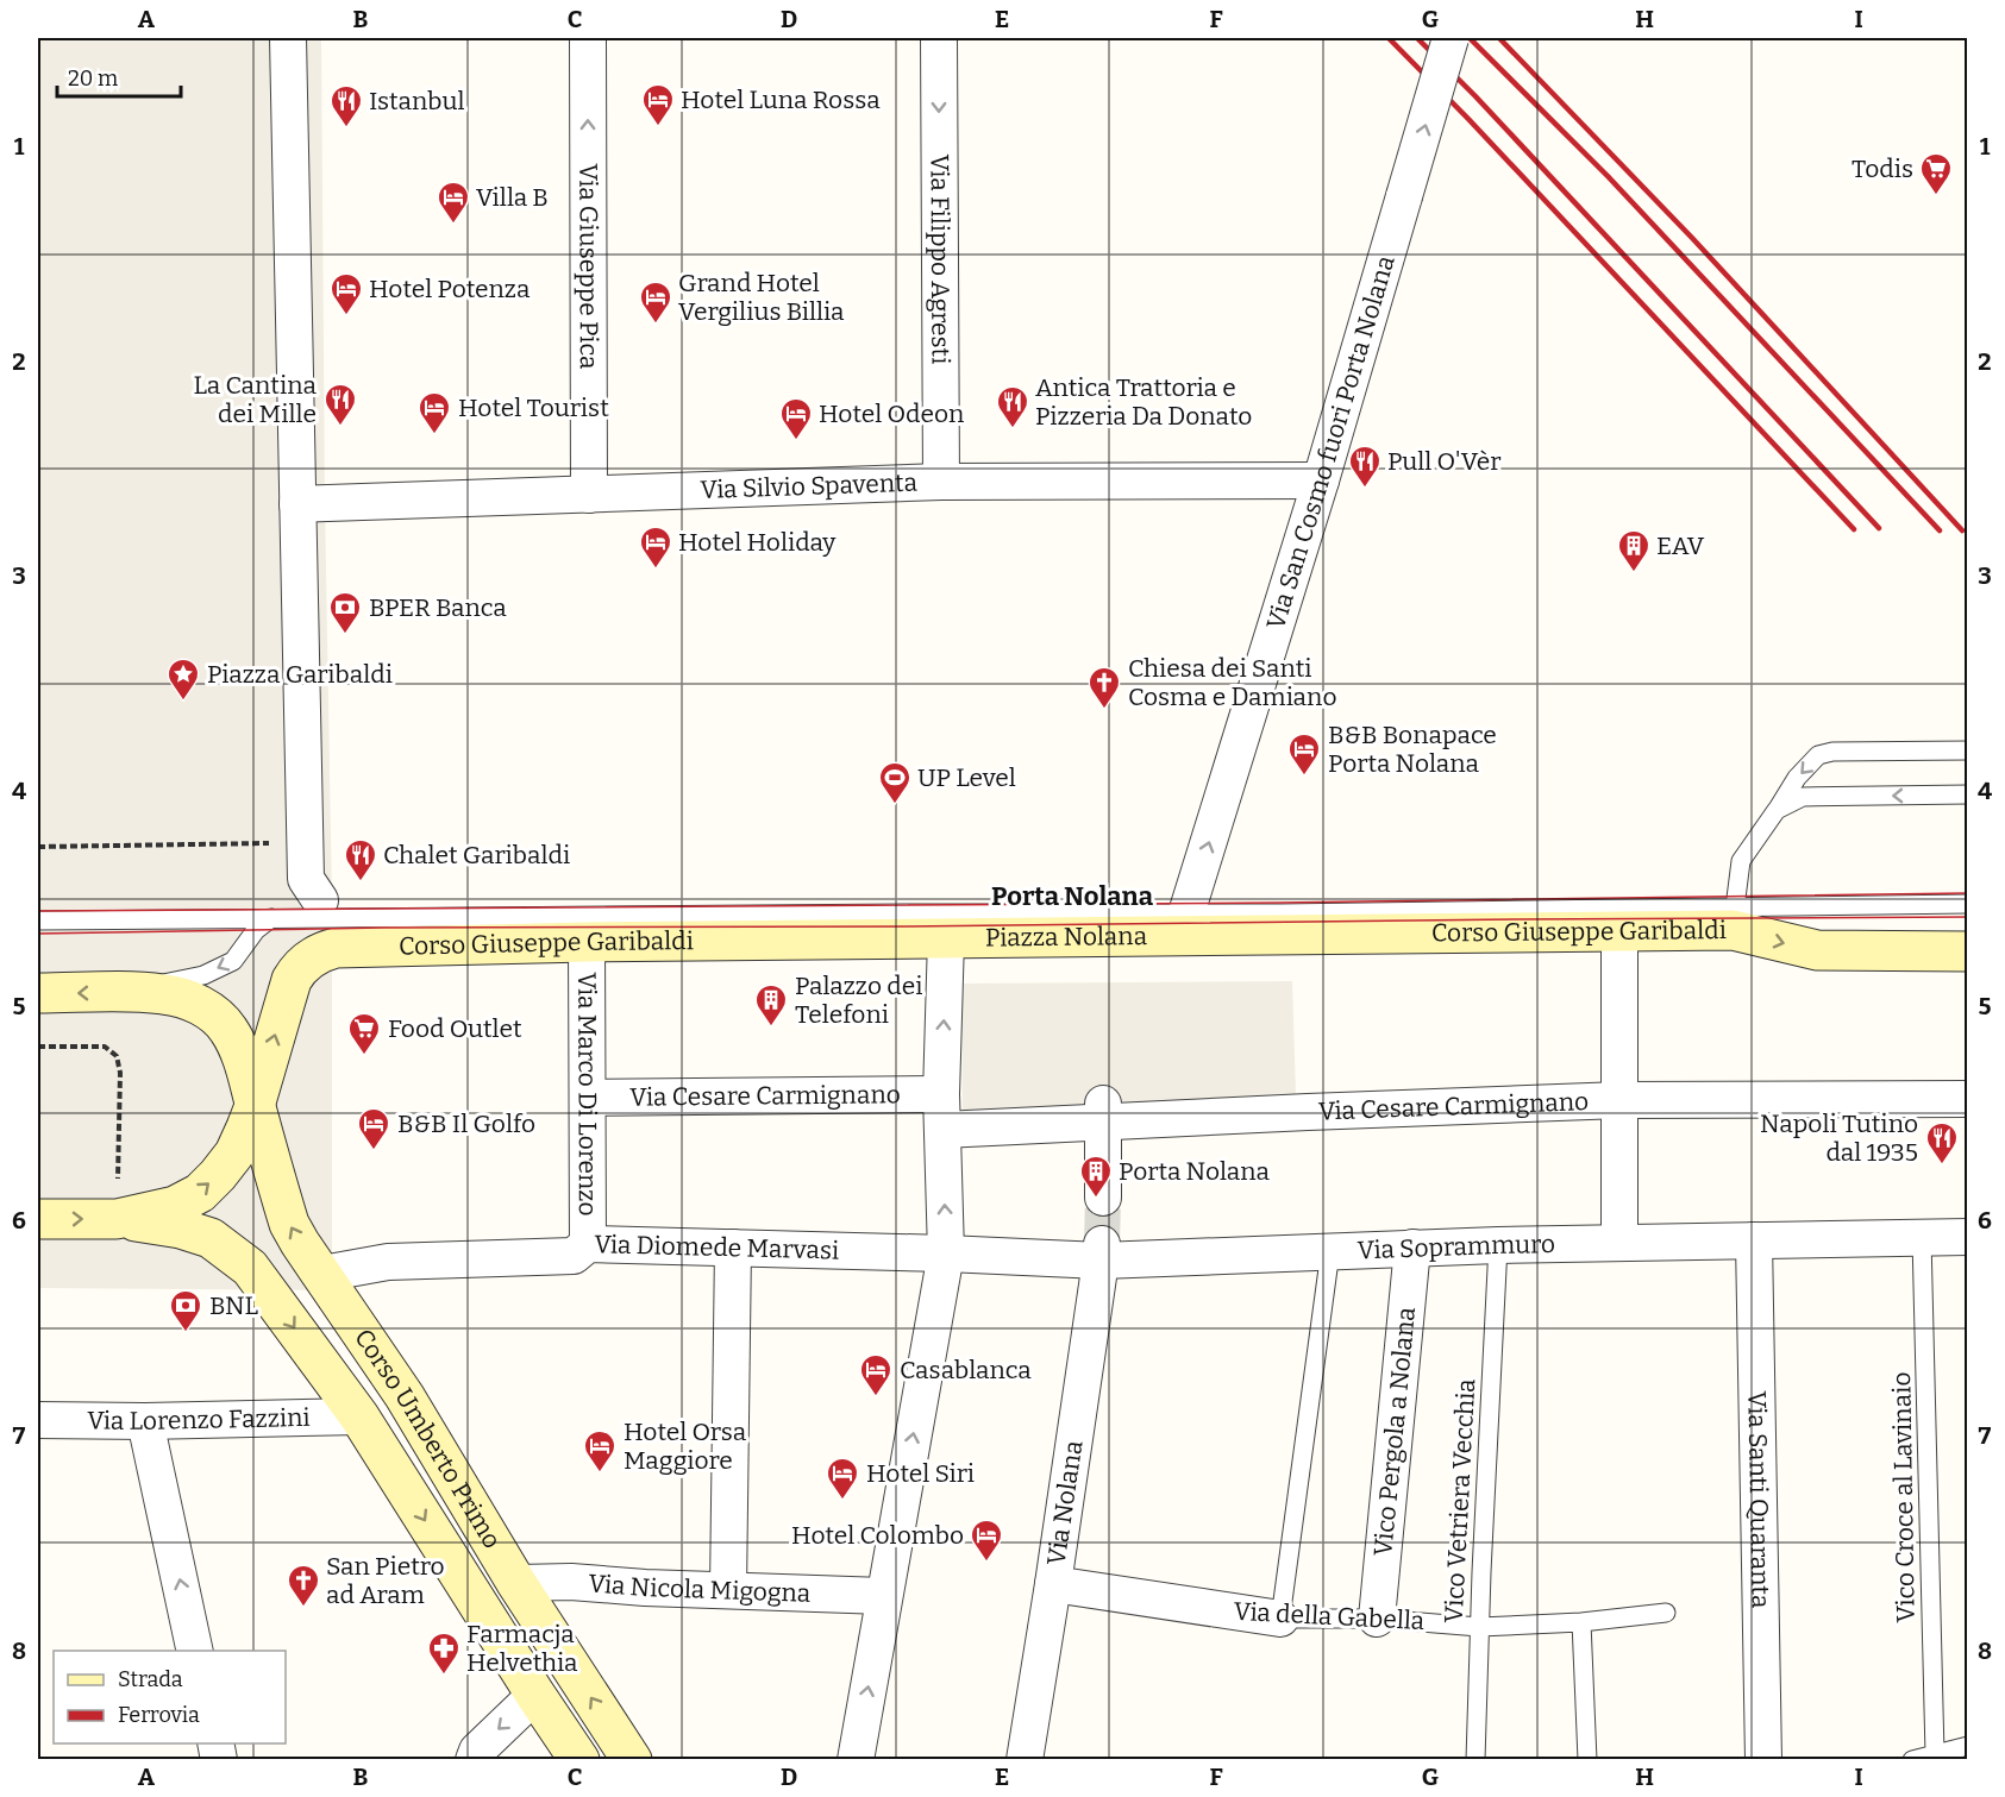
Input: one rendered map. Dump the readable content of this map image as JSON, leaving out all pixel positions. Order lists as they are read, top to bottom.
{
  "streets": {
    "main road": ["Corso Giuseppe Garibaldi", "Piazza Nolana", "Corso Umberto Primo"],
    "street": [
      "Via Filippo Agresti",
      "Via Giuseppe Pica",
      "Via San Cosmo fuori Porta Nolana",
      "Via Silvio Spaventa",
      "Via Marco Di Lorenzo",
      "Via Cesare Carmignano",
      "Via Soprammuro",
      "Via Diomede Marvasi",
      "Via Lorenzo Fazzini",
      "Vico Pergola a Nolana",
      "Via Santi Quaranta",
      "Via Nolana",
      "Via Nicola Migogna",
      "Via della Gabella"
    ],
    "lane": ["Vico Croce al Lavinaio", "Vico Vetriera Vecchia"]
  },
  "crossings": [
    ["Via Filippo Agresti", "Via Silvio Spaventa"],
    ["Via Giuseppe Pica", "Via Silvio Spaventa"],
    ["Via San Cosmo fuori Porta Nolana", "Via Silvio Spaventa"],
    ["Via San Cosmo fuori Porta Nolana", "Corso Giuseppe Garibaldi"],
    ["Via San Cosmo fuori Porta Nolana", "Piazza Nolana"],
    ["Corso Giuseppe Garibaldi", "Piazza Nolana"],
    ["Corso Giuseppe Garibaldi", "Via Marco Di Lorenzo"],
    ["Corso Giuseppe Garibaldi", "Corso Umberto Primo"],
    ["Via Marco Di Lorenzo", "Via Cesare Carmignano"],
    ["Via Marco Di Lorenzo", "Via Diomede Marvasi"],
    ["Via Soprammuro", "Via Diomede Marvasi"],
    ["Via Soprammuro", "Vico Pergola a Nolana"],
    ["Via Soprammuro", "Vico Croce al Lavinaio"],
    ["Via Soprammuro", "Via Santi Quaranta"],
    ["Via Soprammuro", "Vico Vetriera Vecchia"],
    ["Via Soprammuro", "Via Nolana"],
    ["Via Diomede Marvasi", "Corso Umberto Primo"],
    ["Via Lorenzo Fazzini", "Corso Umberto Primo"],
    ["Vico Pergola a Nolana", "Via della Gabella"],
    ["Corso Umberto Primo", "Via Nicola Migogna"],
    ["Vico Vetriera Vecchia", "Via della Gabella"],
    ["Via Nolana", "Via della Gabella"]
  ],
  "one_way": ["Via Filippo Agresti", "Via San Cosmo fuori Porta Nolana"],
  "districts": ["Porta Nolana"],
  "places": {
    "hotel": [
      "Hotel Luna Rossa",
      "Villa B",
      "Hotel Potenza",
      "Grand Hotel Vergilius Billia",
      "Hotel Tourist",
      "Hotel Odeon",
      "Hotel Holiday",
      "B&B Bonapace Porta Nolana",
      "B&B Il Golfo",
      "Casablanca",
      "Hotel Orsa Maggiore",
      "Hotel Siri",
      "Hotel Colombo"
    ],
    "restaurant": [
      "Istanbul",
      "La Cantina dei Mille",
      "Antica Trattoria e Pizzeria Da Donato",
      "Pull O'Vèr",
      "Chalet Garibaldi",
      "Napoli Tutino dal 1935"
    ],
    "supermarket": ["Todis", "Food Outlet"],
    "building": ["EAV", "Palazzo dei Telefoni", "Porta Nolana"],
    "bank": ["BPER Banca", "BNL"],
    "place": ["Piazza Garibaldi"],
    "church": ["Chiesa dei Santi Cosma e Damiano", "San Pietro ad Aram"],
    "sports": ["UP Level"],
    "pharmacy": ["Farmacja Helvethia"]
  },
  "legend": ["Strada", "Ferrovia"],
  "scale_bar": "20 m",
  "grid": {
    "columns": [
      "A",
      "B",
      "C",
      "D",
      "E",
      "F",
      "G",
      "H",
      "I"
    ],
    "rows": [
      "1",
      "2",
      "3",
      "4",
      "5",
      "6",
      "7",
      "8"
    ]
  }
}
